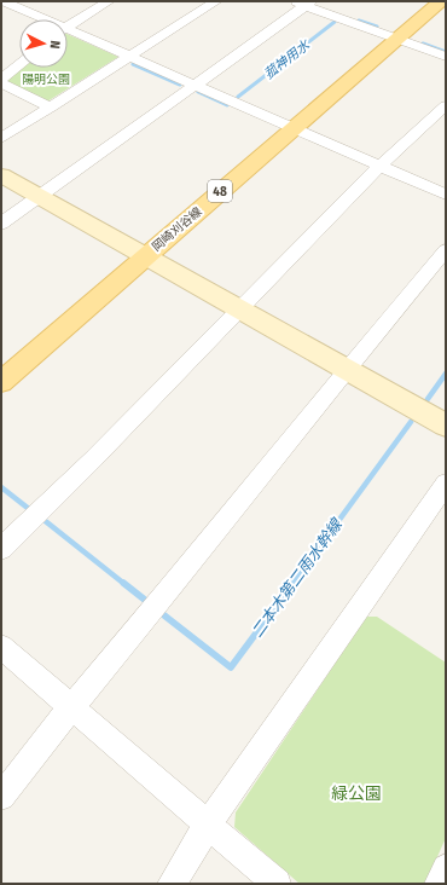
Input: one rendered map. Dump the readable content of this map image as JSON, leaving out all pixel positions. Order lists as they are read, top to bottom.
{
  "streets": {
    "main road": ["48", "岡崎刈谷線"]
  },
  "water": ["菰神用水", "二本木第二雨水幹線"],
  "parks": ["陽明公園", "緑公園"],
  "north": "right"
}
